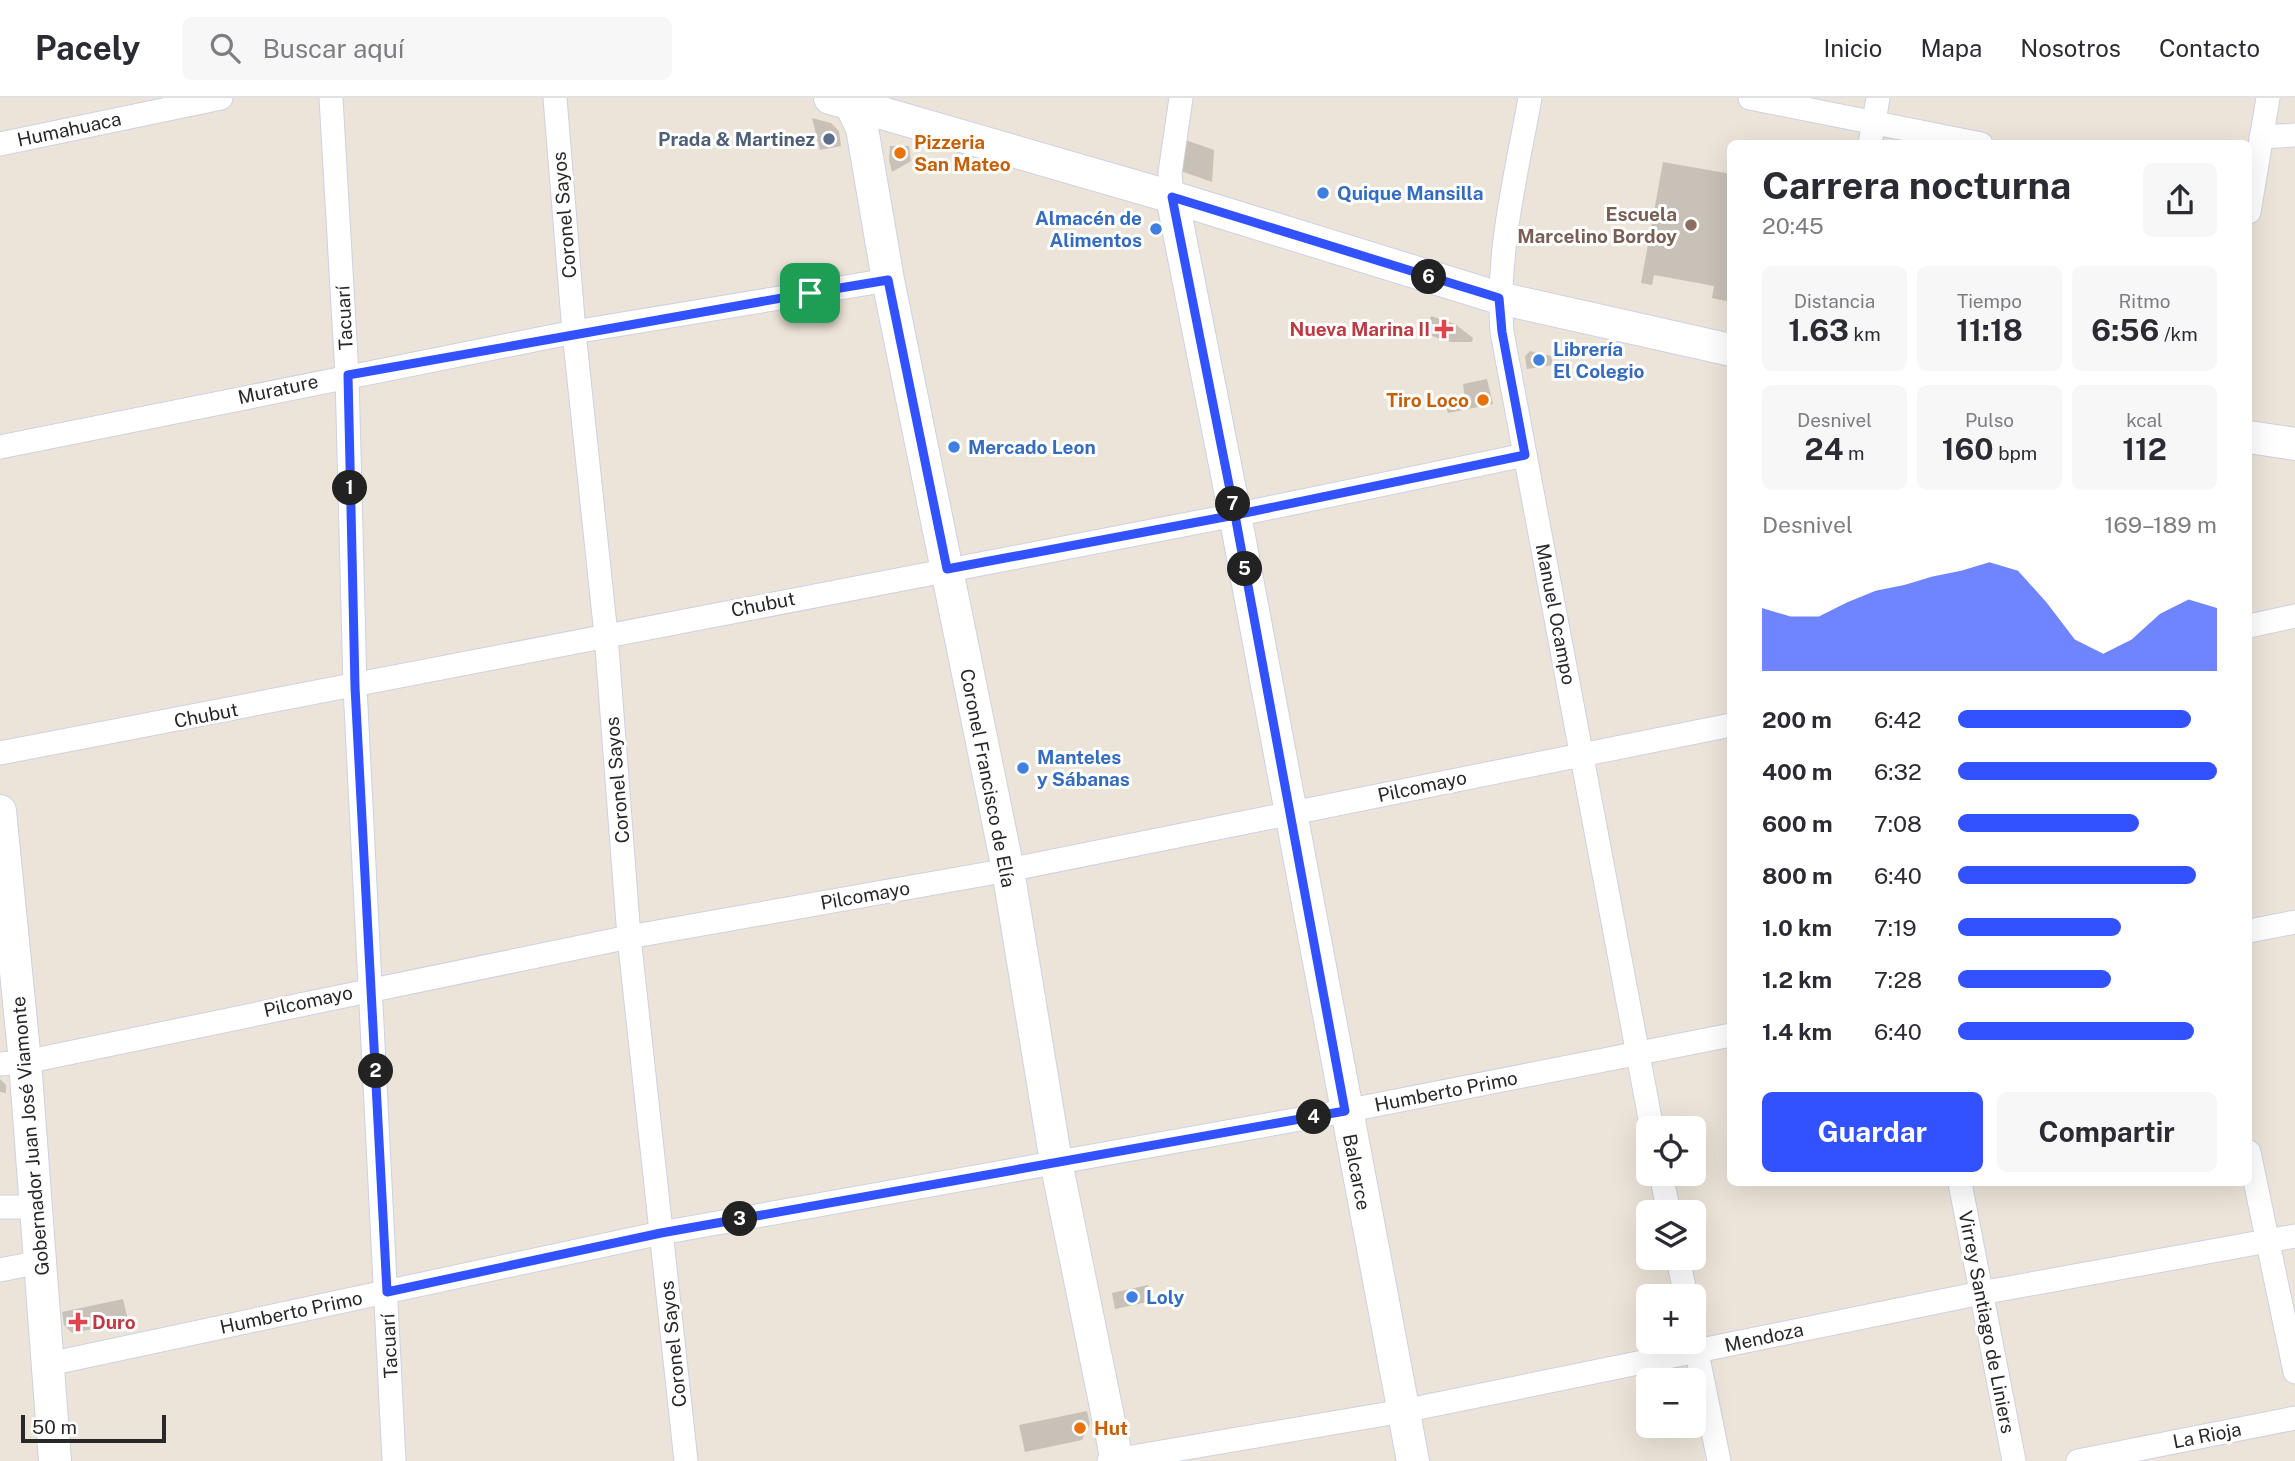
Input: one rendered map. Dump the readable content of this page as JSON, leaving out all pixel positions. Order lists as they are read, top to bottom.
{
  "streets": {
    "street": [
      "Humahuaca",
      "Coronel Sayos",
      "Tacuarí",
      "Murature",
      "Chubut",
      "Manuel Ocampo",
      "Coronel Francisco de Elía",
      "Pilcomayo",
      "Humberto Primo",
      "Gobernador Juan José Viamonte",
      "Balcarce",
      "Virrey Santiago de Liniers",
      "Mendoza",
      "La Rioja"
    ]
  },
  "crossings": [
    ["Coronel Sayos", "Murature"],
    ["Coronel Sayos", "Chubut"],
    ["Coronel Sayos", "Pilcomayo"],
    ["Coronel Sayos", "Humberto Primo"],
    ["Tacuarí", "Murature"],
    ["Tacuarí", "Chubut"],
    ["Tacuarí", "Pilcomayo"],
    ["Tacuarí", "Humberto Primo"],
    ["Murature", "Coronel Francisco de Elía"],
    ["Chubut", "Manuel Ocampo"],
    ["Chubut", "Coronel Francisco de Elía"],
    ["Chubut", "Balcarce"],
    ["Manuel Ocampo", "Pilcomayo"],
    ["Manuel Ocampo", "Humberto Primo"],
    ["Coronel Francisco de Elía", "Pilcomayo"],
    ["Coronel Francisco de Elía", "Humberto Primo"],
    ["Coronel Francisco de Elía", "Mendoza"],
    ["Pilcomayo", "Gobernador Juan José Viamonte"],
    ["Pilcomayo", "Balcarce"],
    ["Humberto Primo", "Gobernador Juan José Viamonte"],
    ["Humberto Primo", "Balcarce"],
    ["Balcarce", "Mendoza"],
    ["Virrey Santiago de Liniers", "Mendoza"]
  ],
  "places": {
    "other": [
      "Prada & Martinez",
      "Pizzeria San Mateo",
      "Quique Mansilla",
      "Escuela Marcelino Bordoy",
      "Almacén de Alimentos",
      "Librería El Colegio",
      "Tiro Loco",
      "Mercado Leon",
      "Manteles y Sábanas",
      "Loly",
      "Hut"
    ],
    "health": ["Nueva Marina II", "Duro"]
  },
  "scale_bar": "50 m",
  "page": {
    "header": "Pacely",
    "search": "Buscar aquí",
    "nav": [
      "Inicio",
      "Mapa",
      "Nosotros",
      "Contacto"
    ],
    "heading": ["Carrera nocturna", "20:45"],
    "pins": [
      "6",
      "1",
      "7",
      "5",
      "2",
      "4",
      "3"
    ],
    "stats": [
      ["Distancia", "1.63 km"],
      ["Tiempo", "11:18"],
      ["Ritmo", "6:56 /km"],
      ["Desnivel", "24 m"],
      ["Pulso", "160 bpm"],
      ["kcal", "112"]
    ],
    "chart": ["Desnivel", "169–189 m"],
    "list": [
      {
        "name": "200 m",
        "note": "6:42"
      },
      {
        "name": "400 m",
        "note": "6:32"
      },
      {
        "name": "600 m",
        "note": "7:08"
      },
      {
        "name": "800 m",
        "note": "6:40"
      },
      {
        "name": "1.0 km",
        "note": "7:19"
      },
      {
        "name": "1.2 km",
        "note": "7:28"
      },
      {
        "name": "1.4 km",
        "note": "6:40"
      }
    ],
    "buttons": ["Guardar", "Compartir"],
    "map_buttons": ["+", "−"],
    "scale": "50 m"
  }
}
